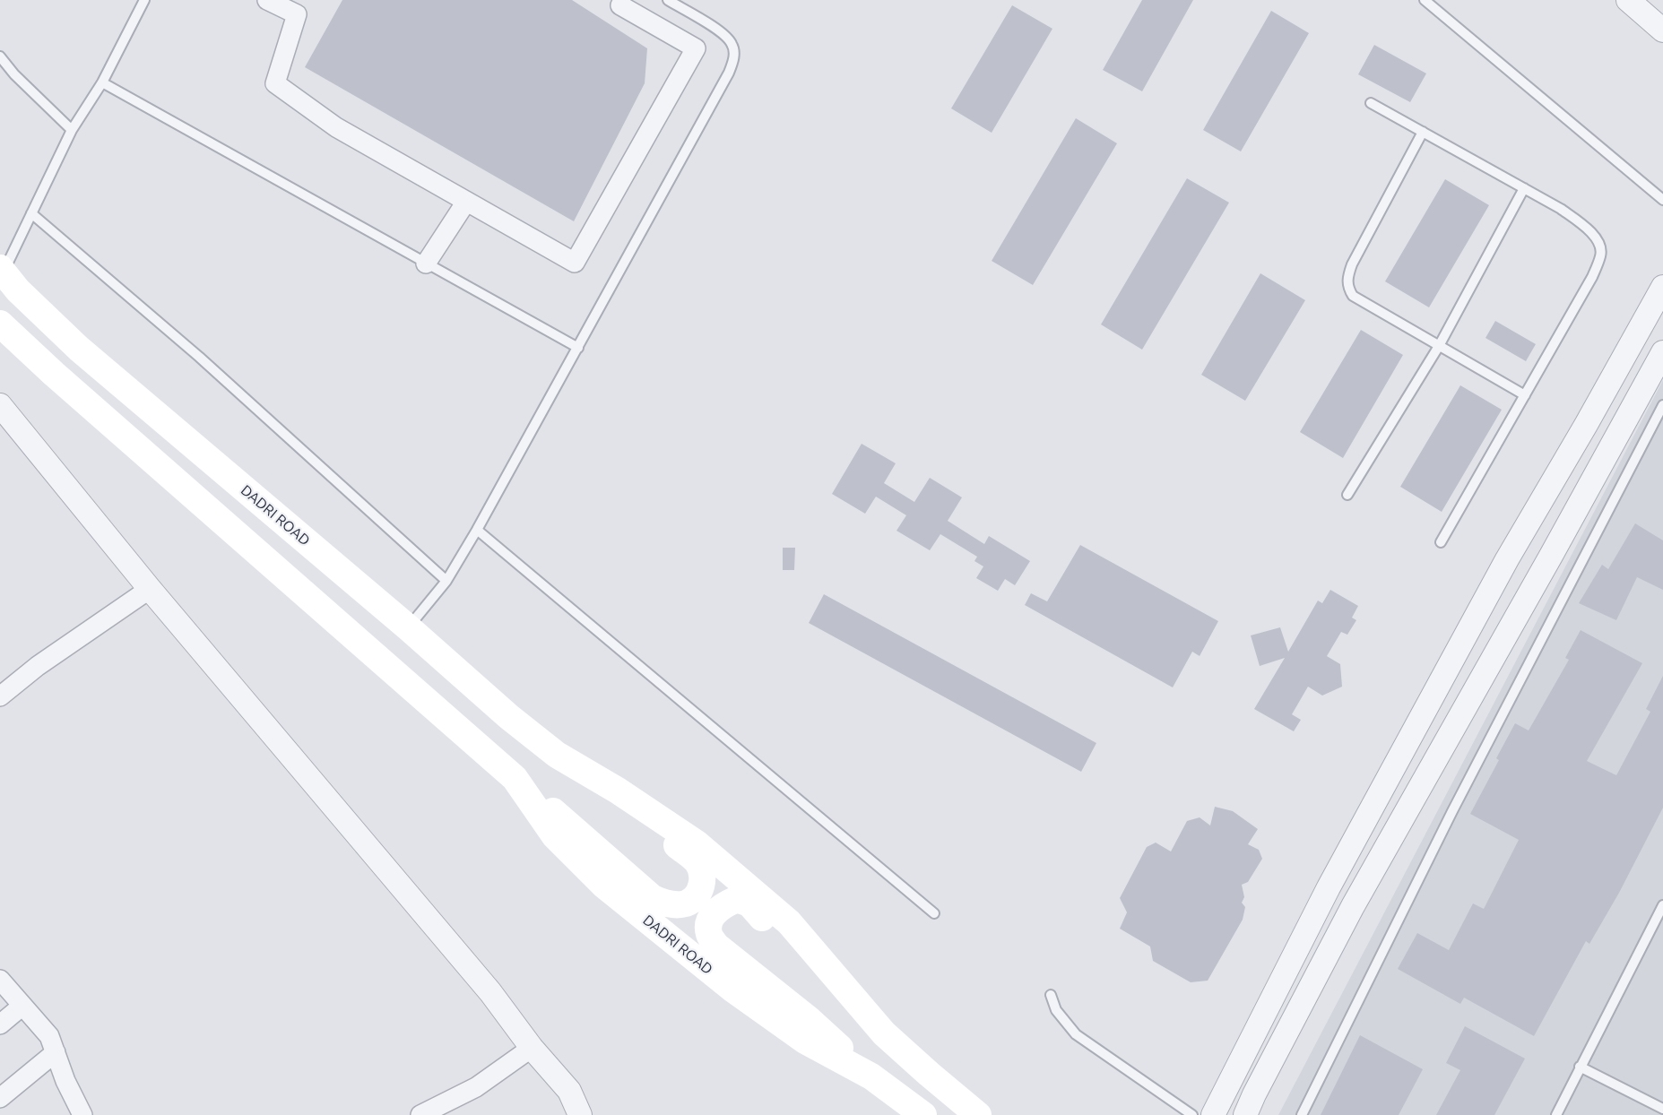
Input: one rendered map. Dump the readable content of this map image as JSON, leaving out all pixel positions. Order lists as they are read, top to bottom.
{
  "streets": {
    "main road": ["DADRI ROAD"]
  }
}
